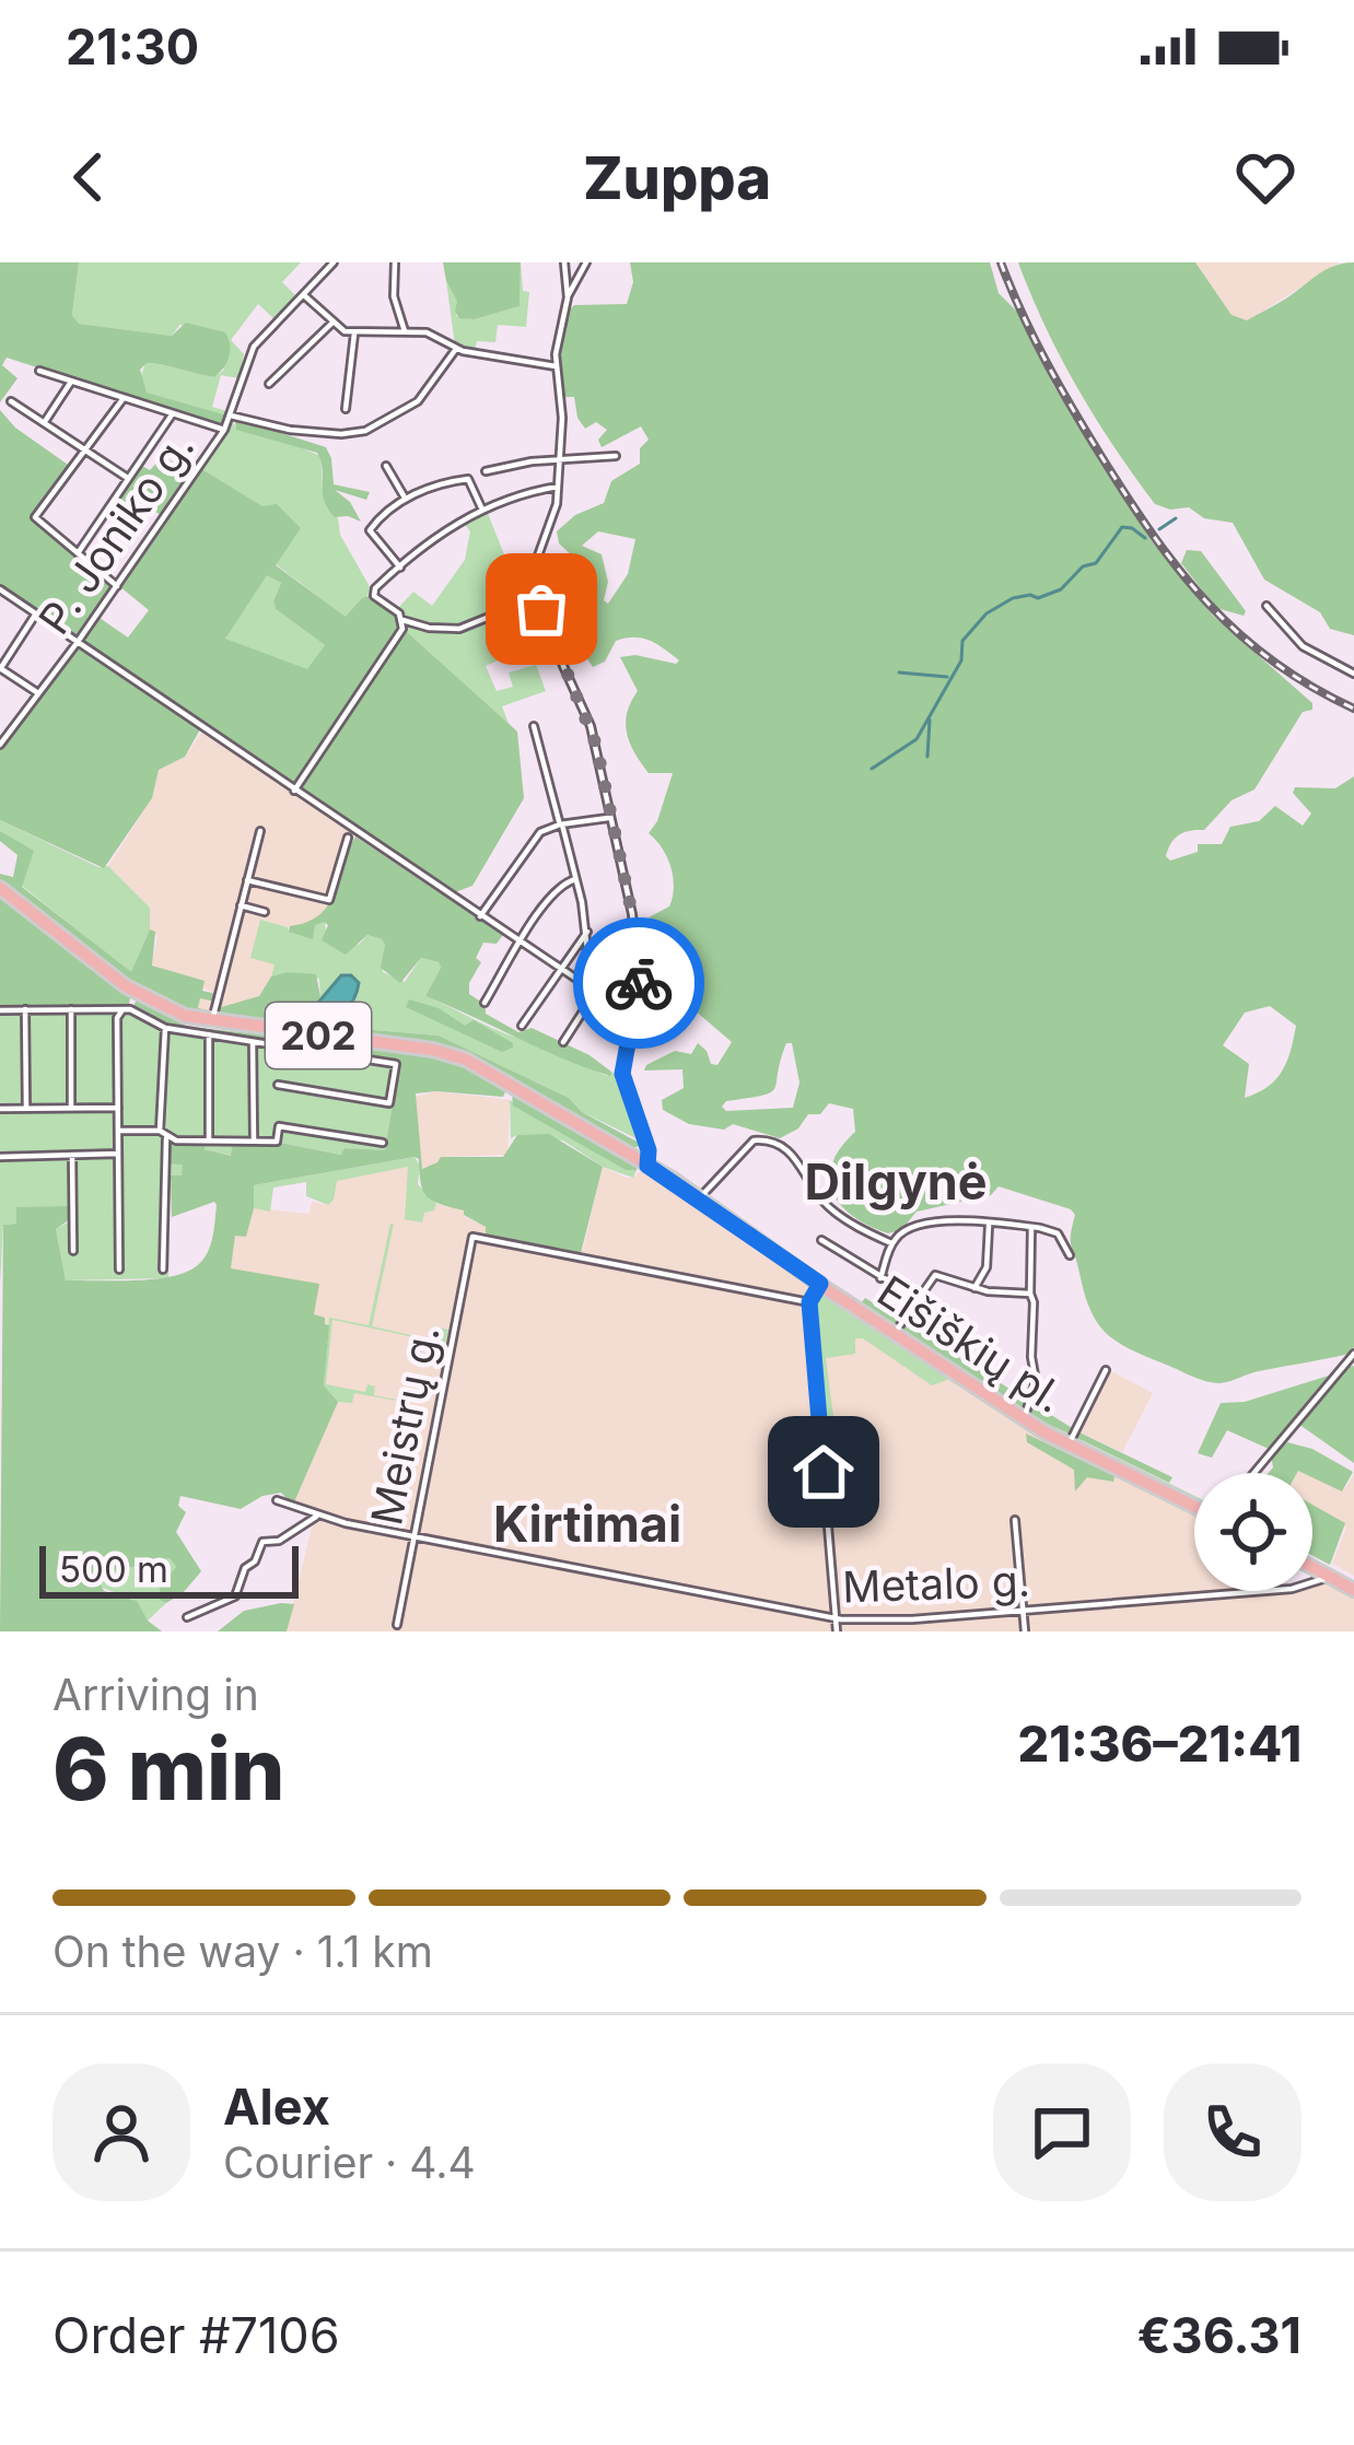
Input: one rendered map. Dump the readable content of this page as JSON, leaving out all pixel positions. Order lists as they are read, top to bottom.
{
  "streets": {
    "main road": ["202", "Eišiškių pl."],
    "street": ["P. Joniko g.", "Meistrų g.", "Metalo g."]
  },
  "crossings": [
    ["Meistrų g.", "Metalo g."]
  ],
  "districts": ["Dilgynė", "Kirtimai"],
  "scale_bar": "500 m",
  "page": {
    "status": "21:30",
    "header": "Zuppa",
    "scale": "500 m",
    "heading": ["6 min", "Arriving in", "21:36–21:41"],
    "panel": [
      "Alex",
      "Courier · 4.4",
      "Order #7106",
      "€36.31"
    ],
    "bar": "On the way · 1.1 km"
  }
}
